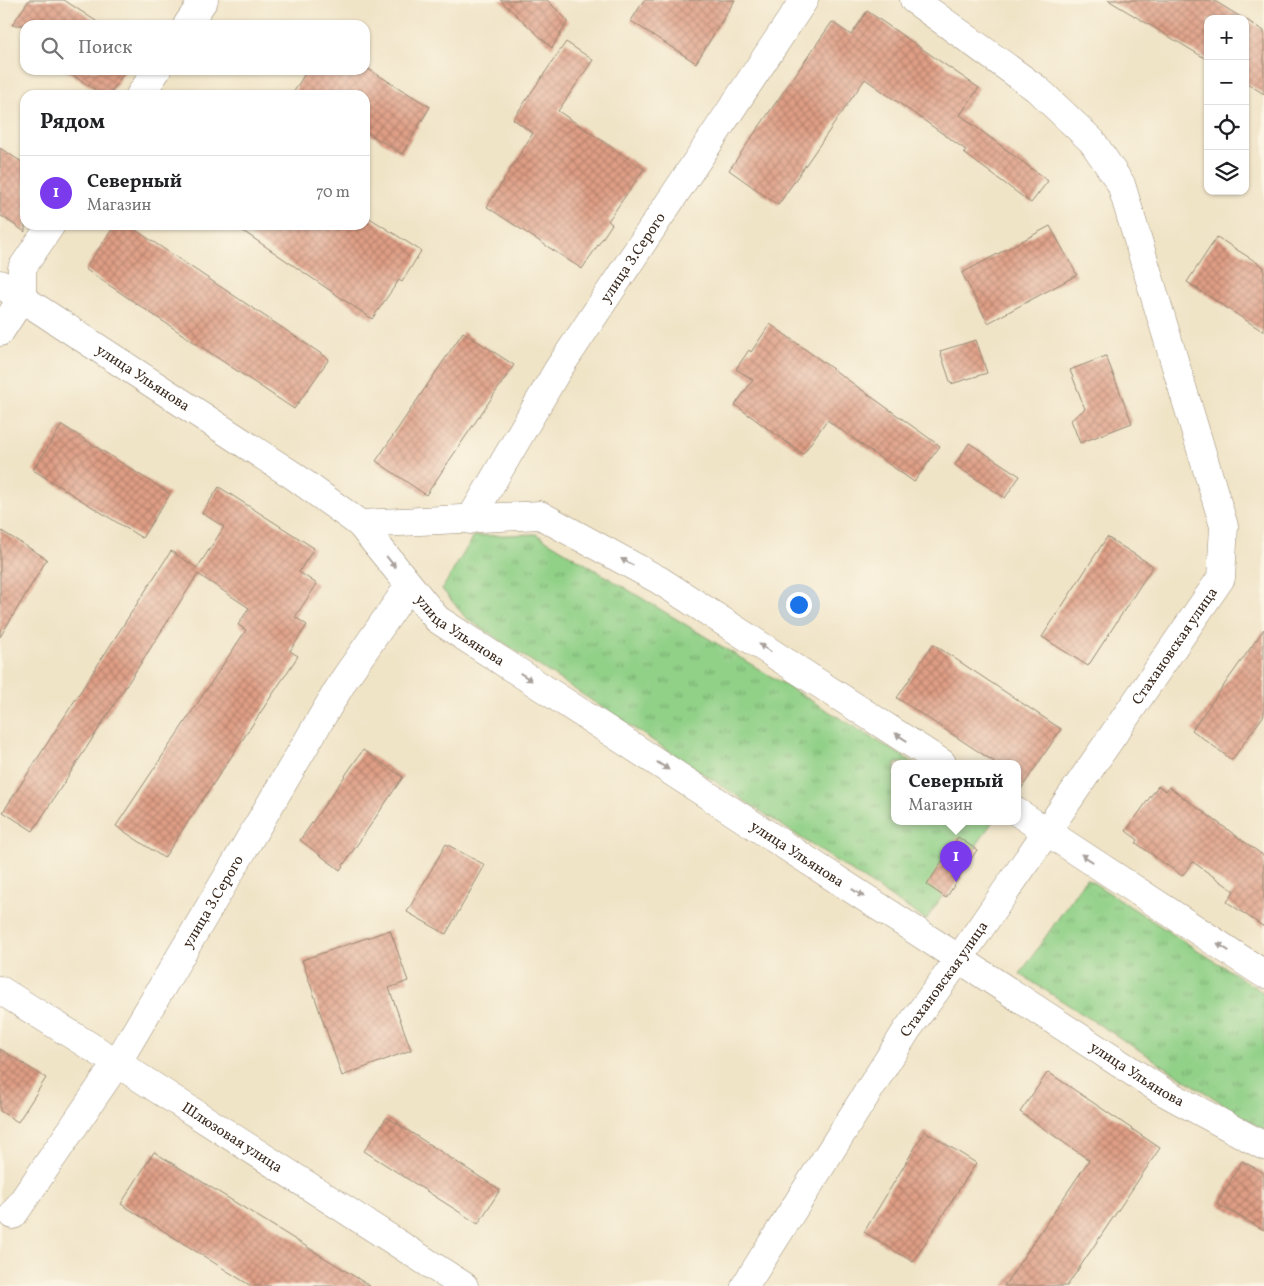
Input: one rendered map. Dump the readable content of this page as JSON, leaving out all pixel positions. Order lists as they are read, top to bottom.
{
  "streets": {
    "street": [
      "улица З.Серого",
      "улица Ульянова",
      "Стахановская улица",
      "Шлюзовая улица"
    ]
  },
  "crossings": [
    ["улица З.Серого", "улица Ульянова"],
    ["улица З.Серого", "Шлюзовая улица"],
    ["улица Ульянова", "Стахановская улица"]
  ],
  "page": {
    "map_buttons": ["+", "−"],
    "search": "Поиск",
    "heading": "Рядом",
    "list": [
      {
        "mark": "1",
        "name": "Северный",
        "note": "Магазин",
        "value": "70 m"
      }
    ],
    "popup": ["Северный", "Магазин"],
    "pins": "1"
  }
}
